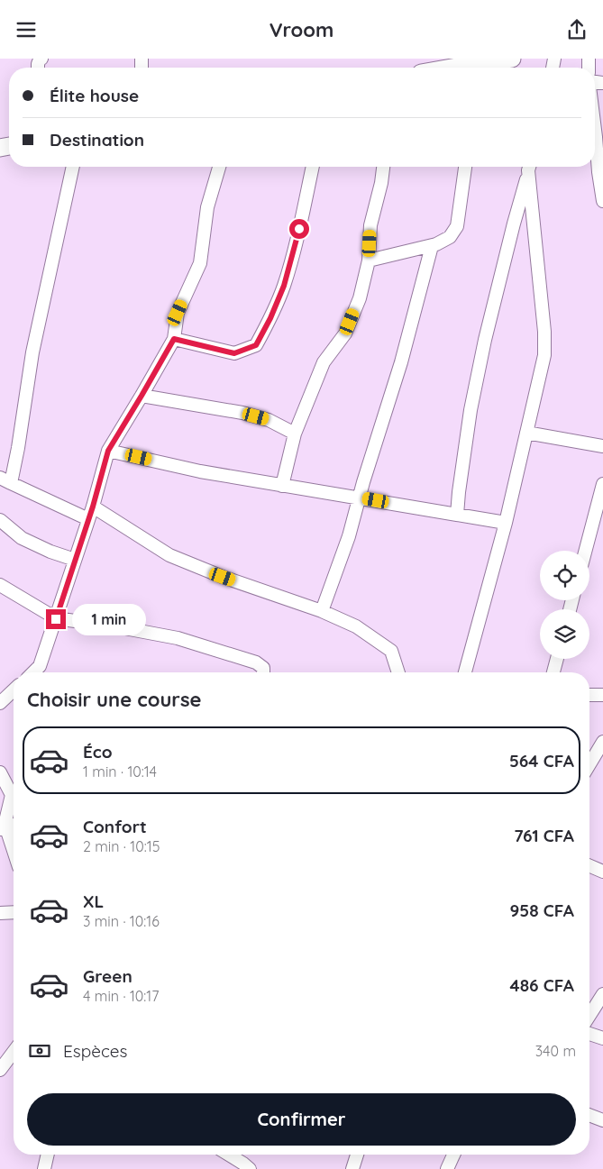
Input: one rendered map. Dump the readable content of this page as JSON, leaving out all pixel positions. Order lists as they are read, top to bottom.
{
  "page": {
    "header": "Vroom",
    "banner": ["Élite house", "Destination"],
    "bubble": "1 min",
    "heading": "Choisir une course",
    "list": [
      {
        "name": "Éco",
        "note": "1 min · 10:14",
        "value": "564 CFA"
      },
      {
        "name": "Confort",
        "note": "2 min · 10:15",
        "value": "761 CFA"
      },
      {
        "name": "XL",
        "note": "3 min · 10:16",
        "value": "958 CFA"
      },
      {
        "name": "Green",
        "note": "4 min · 10:17",
        "value": "486 CFA"
      }
    ],
    "pay": ["Espèces", "340 m"],
    "buttons": "Confirmer"
  }
}
